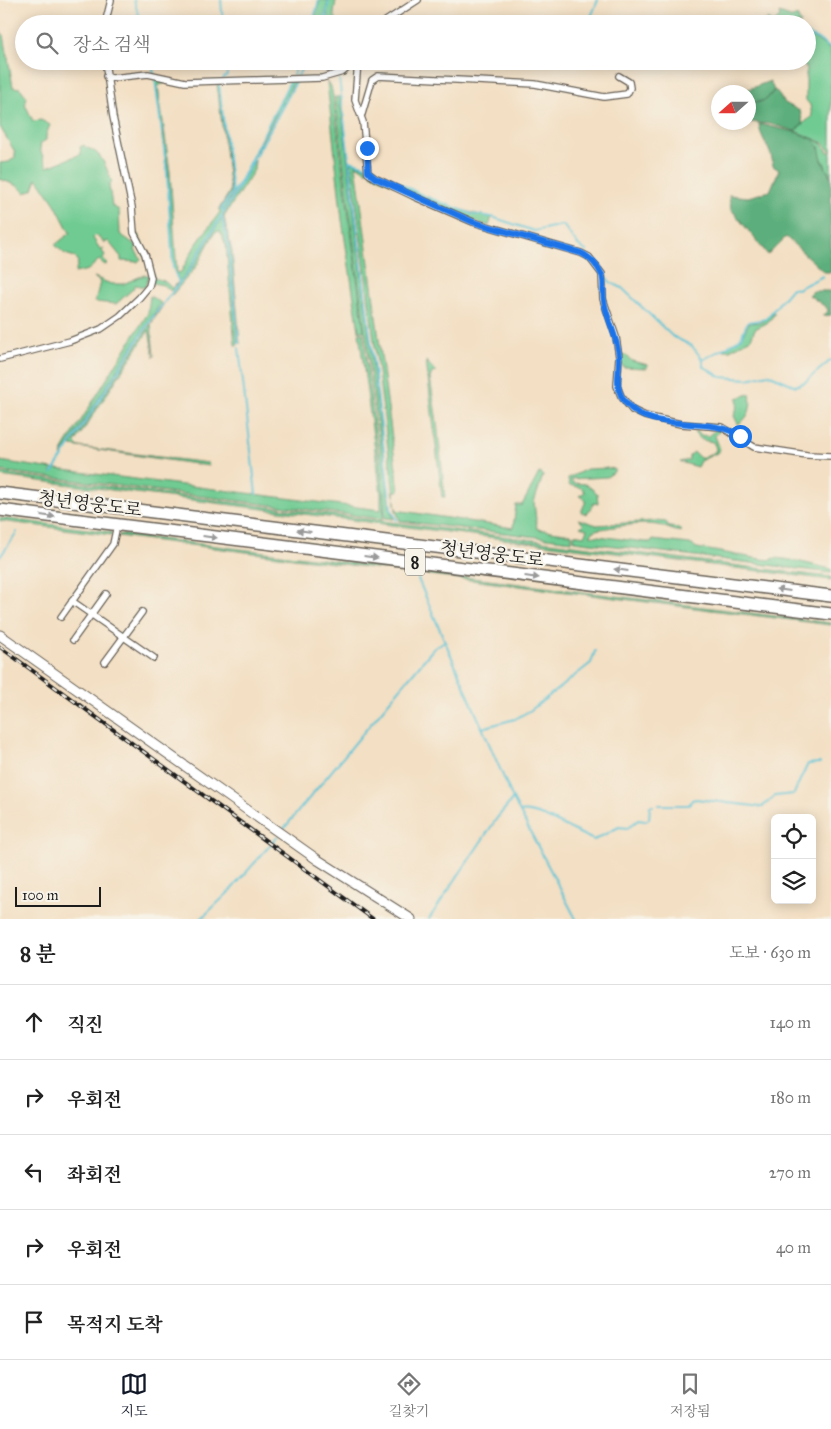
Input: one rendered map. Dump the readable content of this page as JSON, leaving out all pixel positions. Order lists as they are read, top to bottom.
{
  "streets": {
    "highway": ["청년영웅도로", "8"]
  },
  "scale_bar": "100 m",
  "north": "left",
  "page": {
    "search": "장소 검색",
    "scale": "100 m",
    "heading": ["8 분", "도보 · 630 m"],
    "list": [
      ["직진", "140 m"],
      ["우회전", "180 m"],
      ["좌회전", "270 m"],
      ["우회전", "40 m"],
      "목적지 도착"
    ],
    "nav": ["지도", "길찾기", "저장됨"]
  }
}
